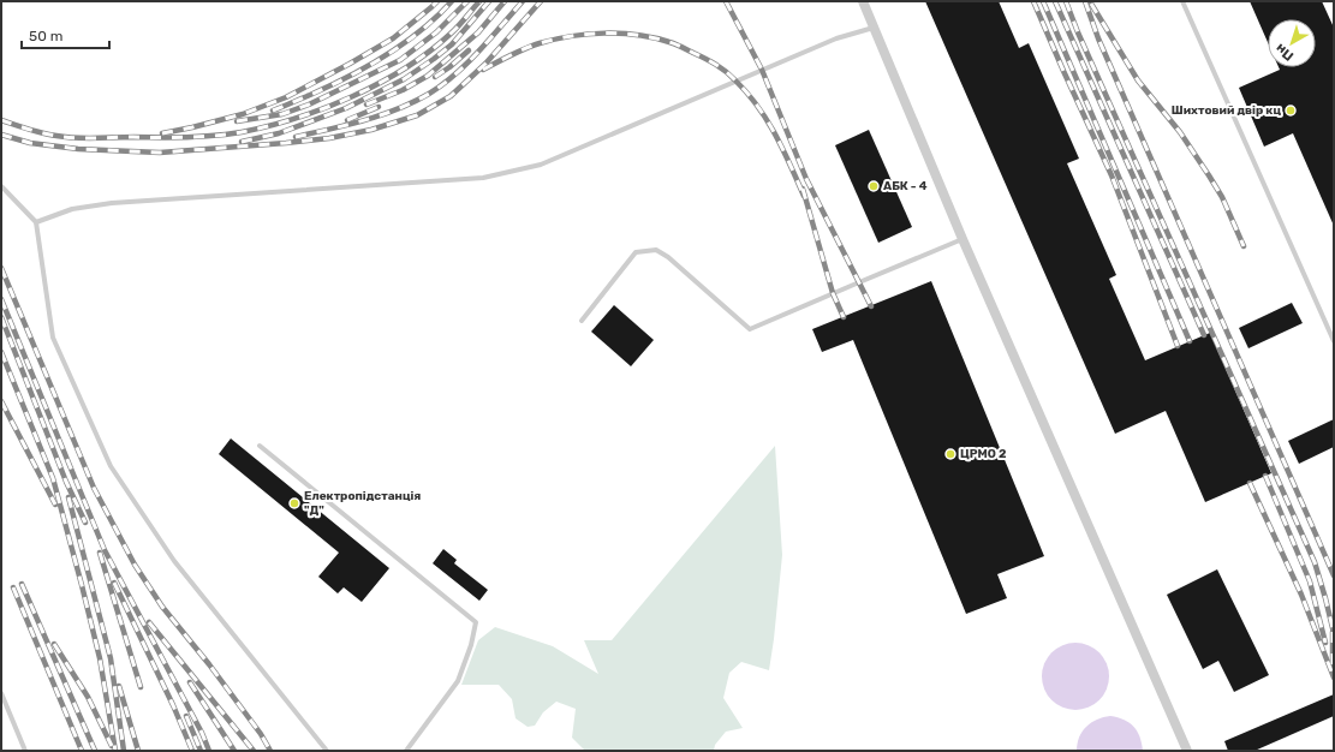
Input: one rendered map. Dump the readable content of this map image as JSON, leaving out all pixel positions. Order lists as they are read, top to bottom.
{
  "places": [
    "Шихтовий двір кц",
    "АБК - 4",
    "ЦРМО 2",
    "Електропідстанція \"Д\""
  ],
  "scale_bar": "50 m",
  "north": "bottom left"
}
